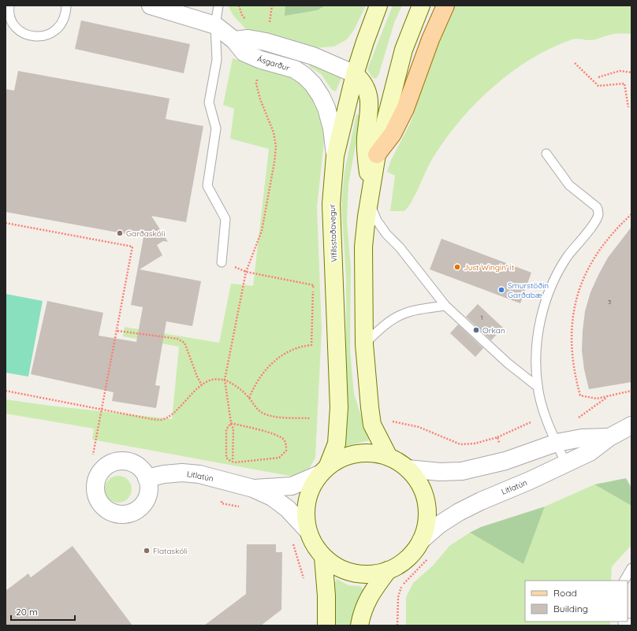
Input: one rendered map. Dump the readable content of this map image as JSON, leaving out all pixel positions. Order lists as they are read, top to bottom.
{
  "streets": {
    "main road": ["Vífilsstaðavegur"],
    "street": ["Ásgarður", "Litlatún"]
  },
  "crossings": [
    ["Ásgarður", "Vífilsstaðavegur"],
    ["Vífilsstaðavegur", "Litlatún"]
  ],
  "places": [
    "Garðaskóli",
    "Just Wingin' it",
    "Smurstöðin Garðabæ",
    "Orkan",
    "Flataskóli"
  ],
  "house_numbers": ["3", "1"],
  "legend": ["Road", "Building"],
  "scale_bar": "20 m"
}
